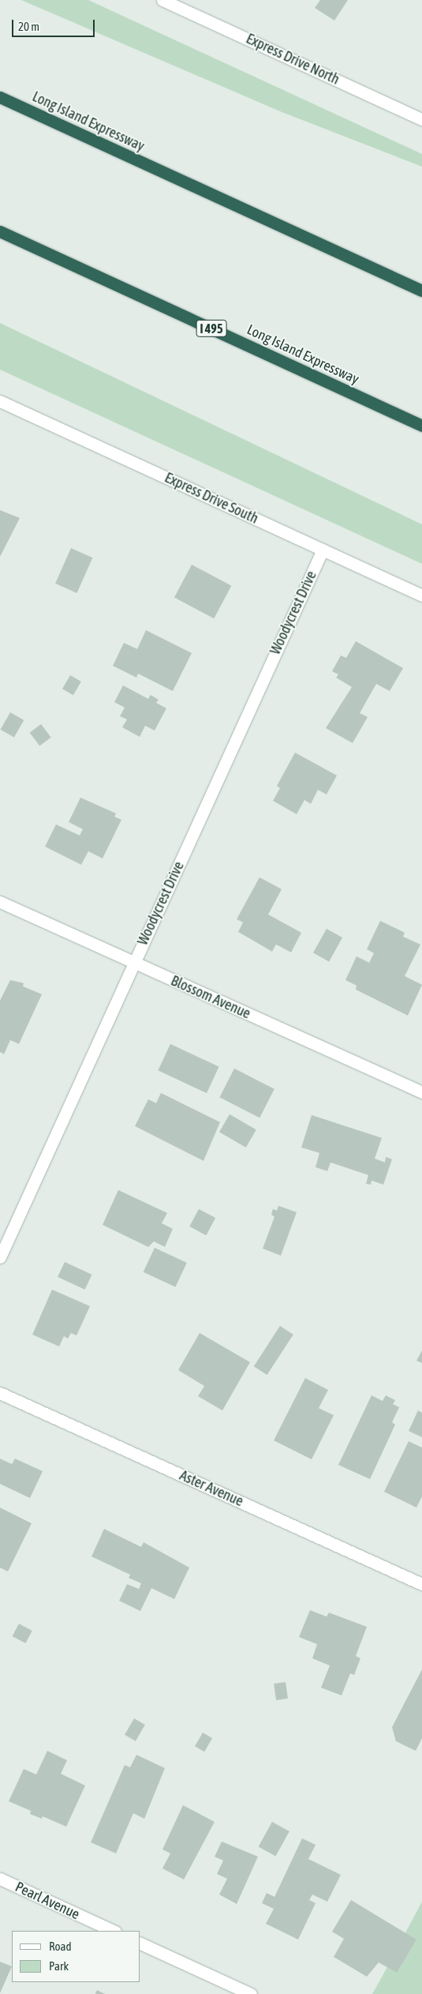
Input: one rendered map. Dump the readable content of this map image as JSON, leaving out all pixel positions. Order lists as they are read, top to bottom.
{
  "streets": {
    "highway": ["Long Island Expressway", "I 495"],
    "street": [
      "Express Drive North",
      "Express Drive South",
      "Woodycrest Drive",
      "Blossom Avenue",
      "Aster Avenue",
      "Pearl Avenue"
    ]
  },
  "crossings": [
    ["Express Drive South", "Woodycrest Drive"],
    ["Woodycrest Drive", "Blossom Avenue"]
  ],
  "legend": ["Road", "Park"],
  "scale_bar": "20 m"
}
